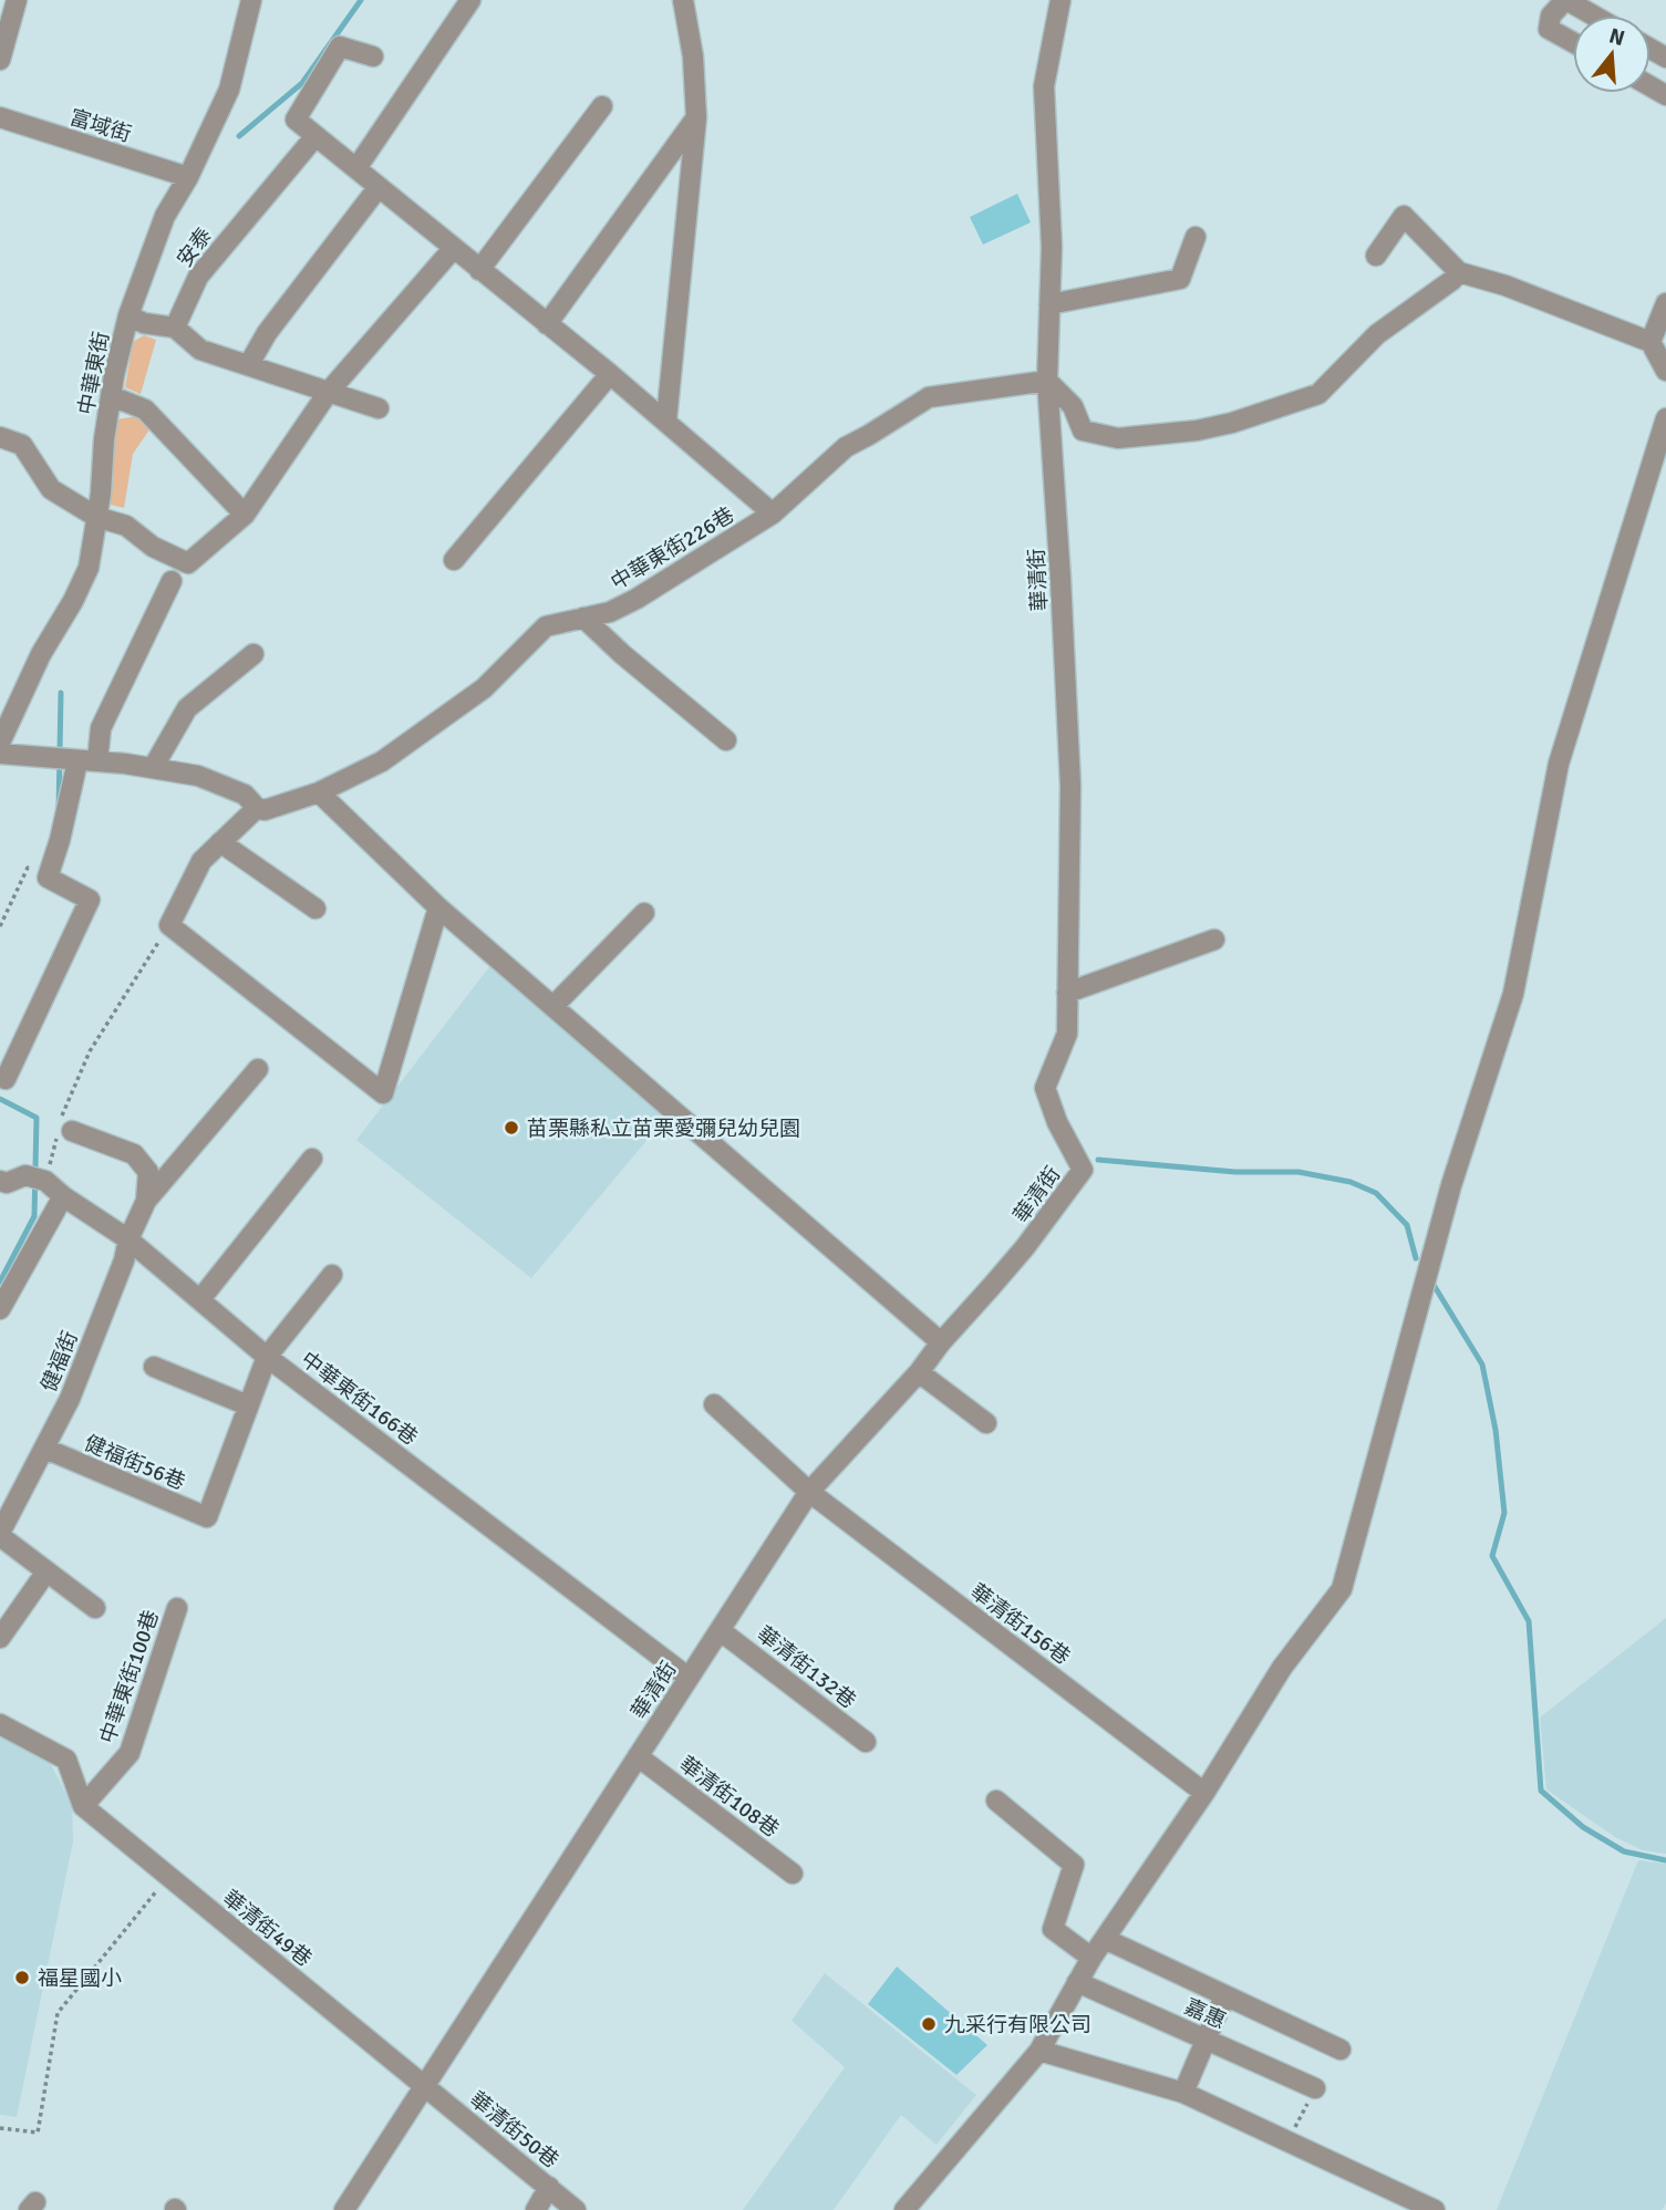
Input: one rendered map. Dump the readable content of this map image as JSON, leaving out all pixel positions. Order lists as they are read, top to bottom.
{
  "streets": {
    "street": [
      "富域街",
      "安泰",
      "中華東街",
      "中華東街226巷",
      "華清街",
      "健福街",
      "中華東街166巷",
      "健福街56巷",
      "華清街156巷",
      "華清街132巷",
      "中華東街100巷",
      "華清街108巷",
      "華清街49巷",
      "嘉惠",
      "華清街50巷"
    ]
  },
  "crossings": [
    ["富域街", "中華東街"],
    ["中華東街226巷", "華清街"],
    ["華清街", "中華東街166巷"],
    ["華清街", "華清街156巷"],
    ["華清街", "華清街132巷"],
    ["華清街", "華清街108巷"],
    ["華清街", "華清街49巷"],
    ["華清街", "華清街50巷"],
    ["健福街", "中華東街166巷"],
    ["健福街", "健福街56巷"],
    ["中華東街100巷", "華清街49巷"],
    ["華清街49巷", "華清街50巷"]
  ],
  "places": ["苗栗縣私立苗栗愛彌兒幼兒園", "福星國小", "九采行有限公司"],
  "north": "top"
}
